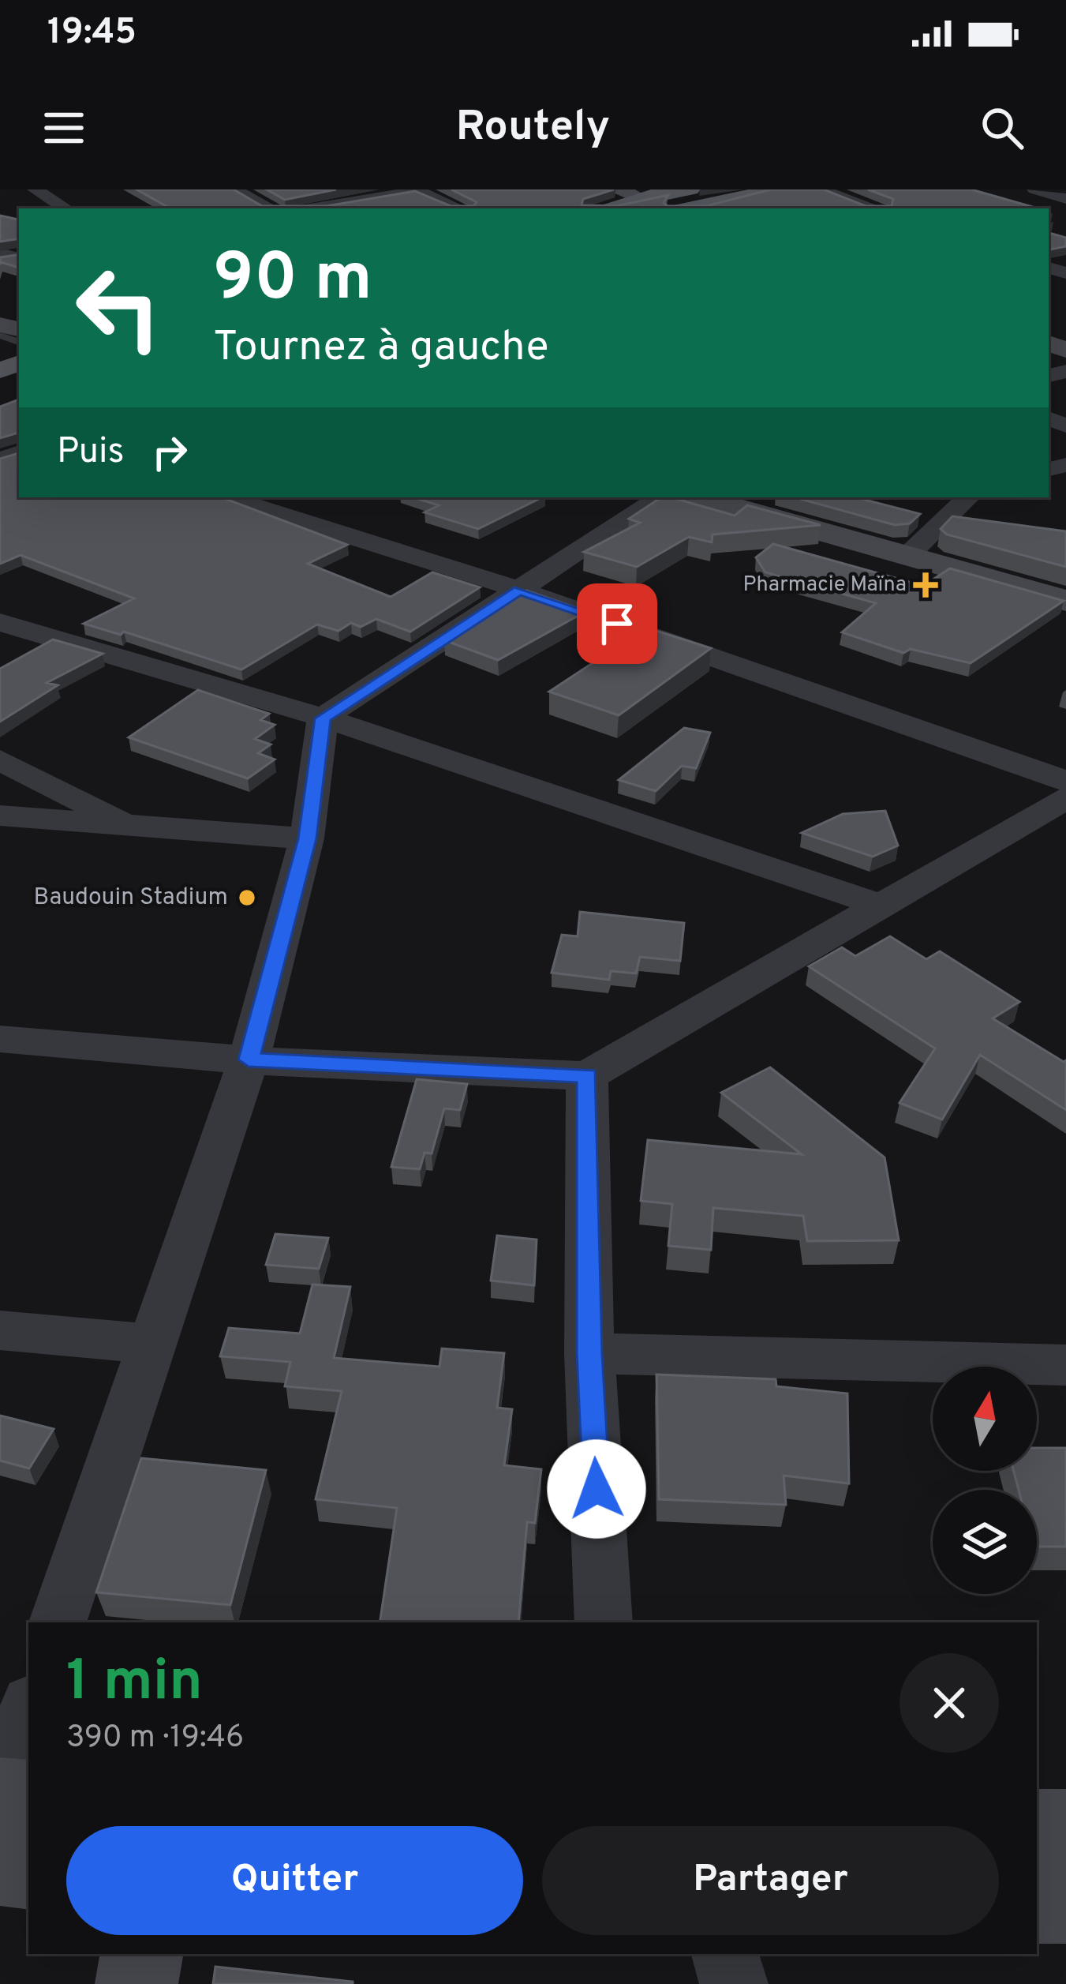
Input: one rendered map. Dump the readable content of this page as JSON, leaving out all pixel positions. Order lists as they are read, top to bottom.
{
  "places": {
    "health": ["Pharmacie Maïna"],
    "other": ["Baudouin Stadium"]
  },
  "north": "top",
  "page": {
    "status": "19:45",
    "header": "Routely",
    "turn": ["90 m", "Tournez à gauche"],
    "then": "Puis",
    "heading": ["1 min", "390 m · 19:46"],
    "buttons": ["Quitter", "Partager"]
  }
}
